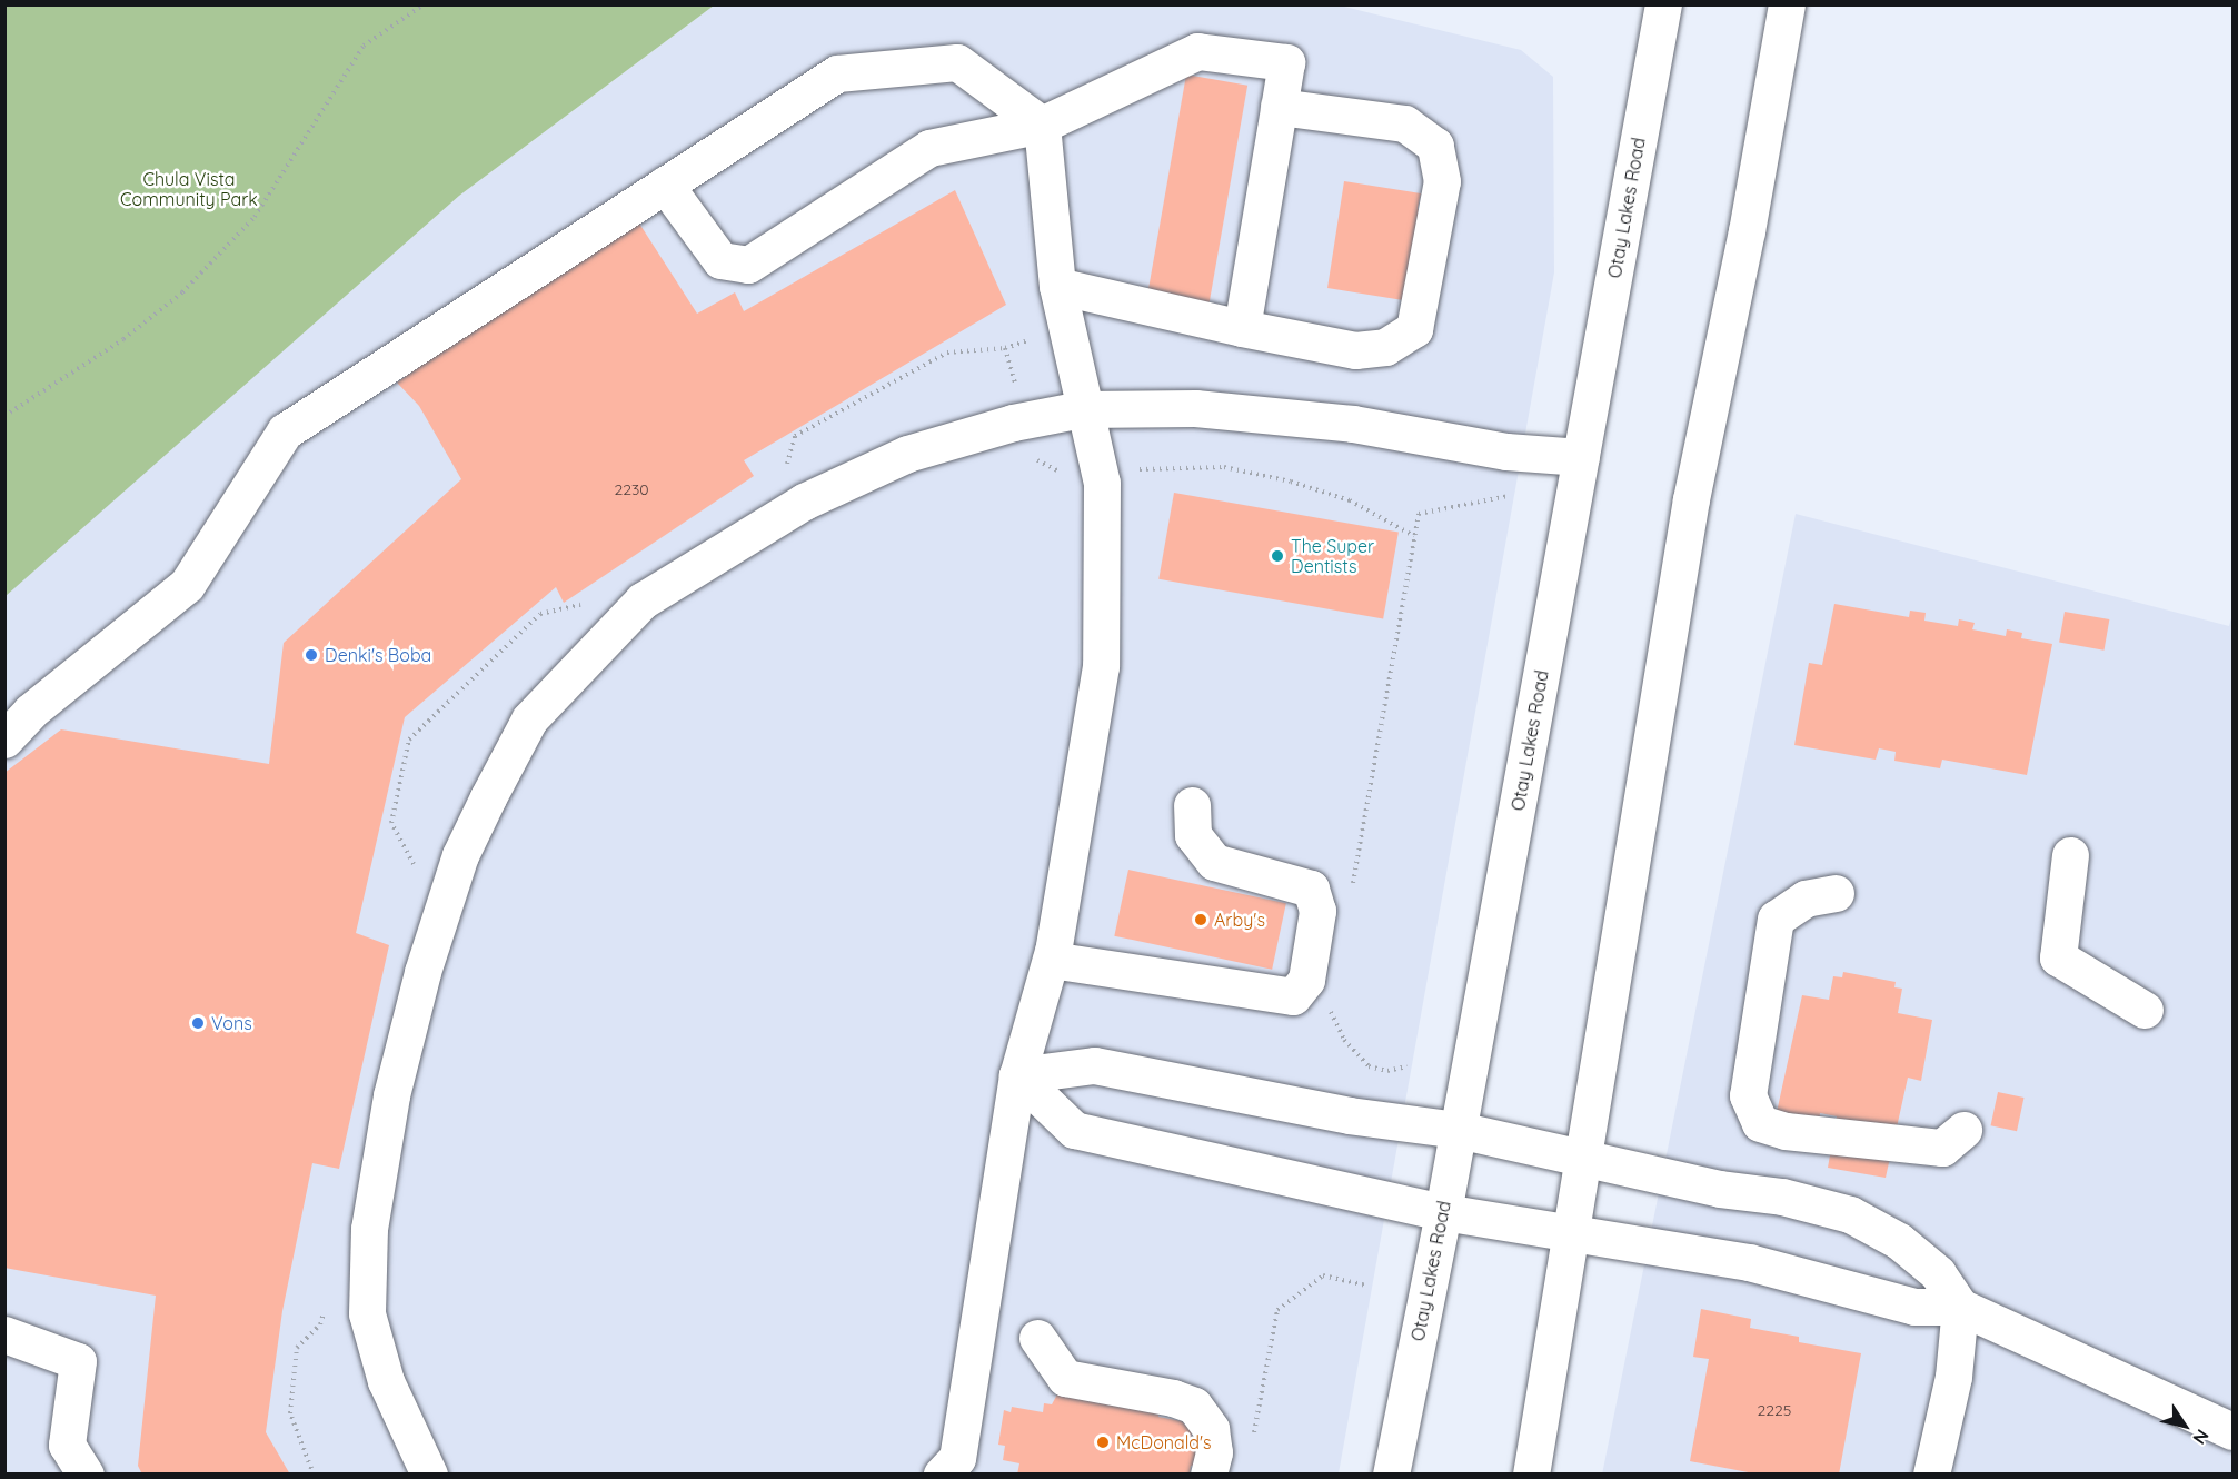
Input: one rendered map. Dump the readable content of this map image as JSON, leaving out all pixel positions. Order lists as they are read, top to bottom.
{
  "streets": {
    "main road": ["Otay Lakes Road"]
  },
  "parks": ["Chula Vista Community Park"],
  "places": [
    "The Super Dentists",
    "Denki's Boba",
    "Arby's",
    "Vons",
    "McDonald's"
  ],
  "house_numbers": ["2230", "2225"],
  "north": "bottom right"
}
